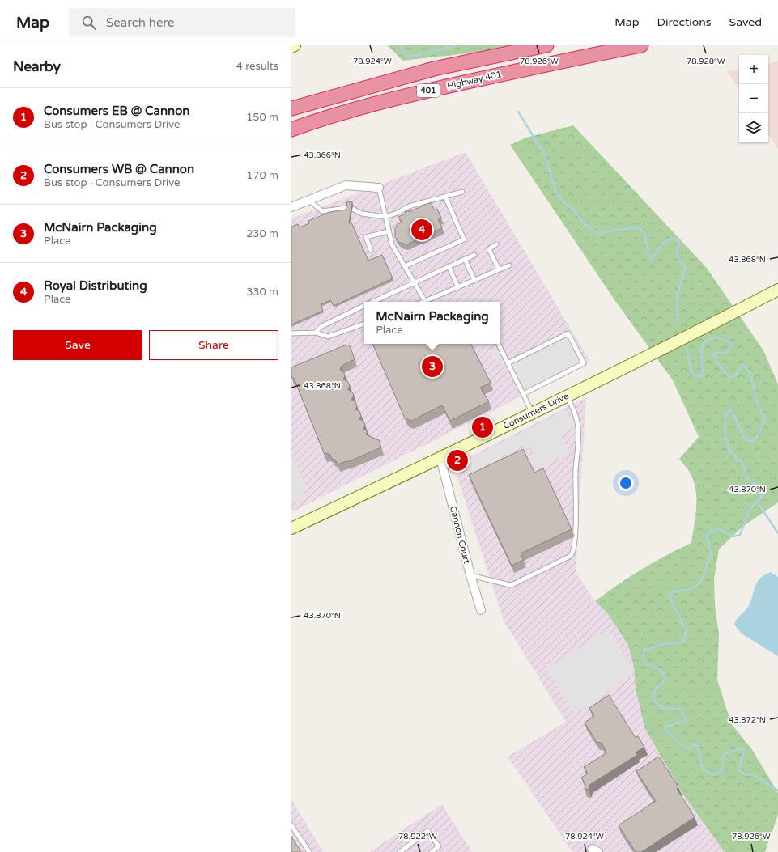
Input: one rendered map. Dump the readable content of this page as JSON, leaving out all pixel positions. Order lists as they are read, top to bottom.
{
  "streets": {
    "highway": ["Highway 401", "401"],
    "main road": ["Consumers Drive"],
    "street": ["Cannon Court"]
  },
  "crossings": [
    ["Consumers Drive", "Cannon Court"]
  ],
  "page": {
    "header": "Map",
    "search": "Search here",
    "nav": ["Map", "Directions", "Saved"],
    "heading": ["Nearby", "4 results"],
    "map_buttons": ["+", "−"],
    "list": [
      {
        "mark": "1",
        "name": "Consumers EB @ Cannon",
        "note": "Bus stop · Consumers Drive",
        "value": "150 m"
      },
      {
        "mark": "2",
        "name": "Consumers WB @ Cannon",
        "note": "Bus stop · Consumers Drive",
        "value": "170 m"
      },
      {
        "mark": "3",
        "name": "McNairn Packaging",
        "note": "Place",
        "value": "230 m"
      },
      {
        "mark": "4",
        "name": "Royal Distributing",
        "note": "Place",
        "value": "330 m"
      }
    ],
    "pins": [
      "4",
      "3",
      "1",
      "2"
    ],
    "popup": ["McNairn Packaging", "Place"],
    "buttons": ["Save", "Share"]
  },
  "coordinates": [
    "78.924°W",
    "78.926°W",
    "78.928°W",
    "43.866°N",
    "43.868°N",
    "43.870°N",
    "43.872°N",
    "78.922°W"
  ]
}
